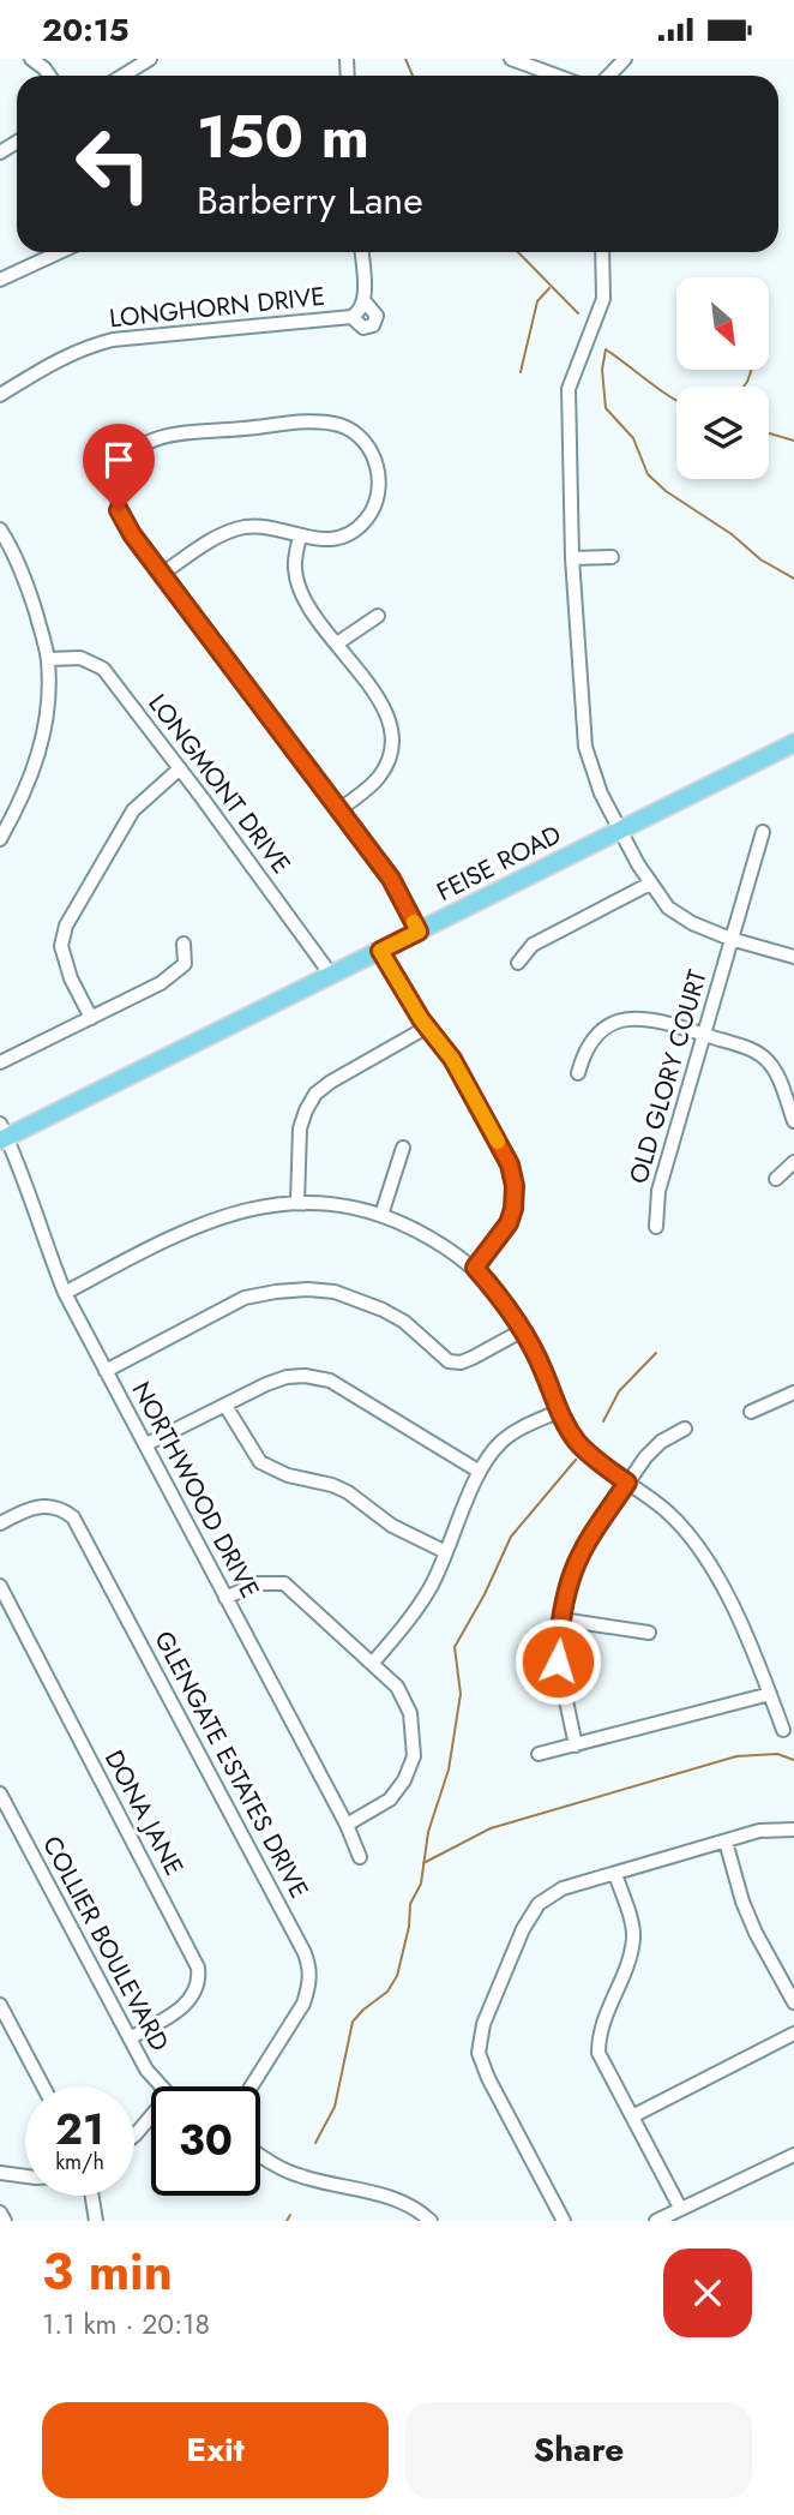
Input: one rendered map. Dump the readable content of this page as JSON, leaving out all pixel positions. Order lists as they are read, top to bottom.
{
  "streets": {
    "main road": ["FEISE ROAD"],
    "street": [
      "LONGHORN DRIVE",
      "LONGMONT DRIVE",
      "OLD GLORY COURT",
      "NORTHWOOD DRIVE",
      "GLENGATE ESTATES DRIVE",
      "DONA JANE",
      "COLLIER BOULEVARD"
    ]
  },
  "crossings": [
    ["LONGMONT DRIVE", "FEISE ROAD"],
    ["FEISE ROAD", "NORTHWOOD DRIVE"],
    ["DONA JANE", "COLLIER BOULEVARD"]
  ],
  "north": "bottom right",
  "page": {
    "status": "20:15",
    "turn": ["150 m", "Barberry Lane"],
    "speed": "21 km/h",
    "limit": "30",
    "heading": ["3 min", "1.1 km · 20:18"],
    "buttons": ["Exit", "Share"]
  }
}
